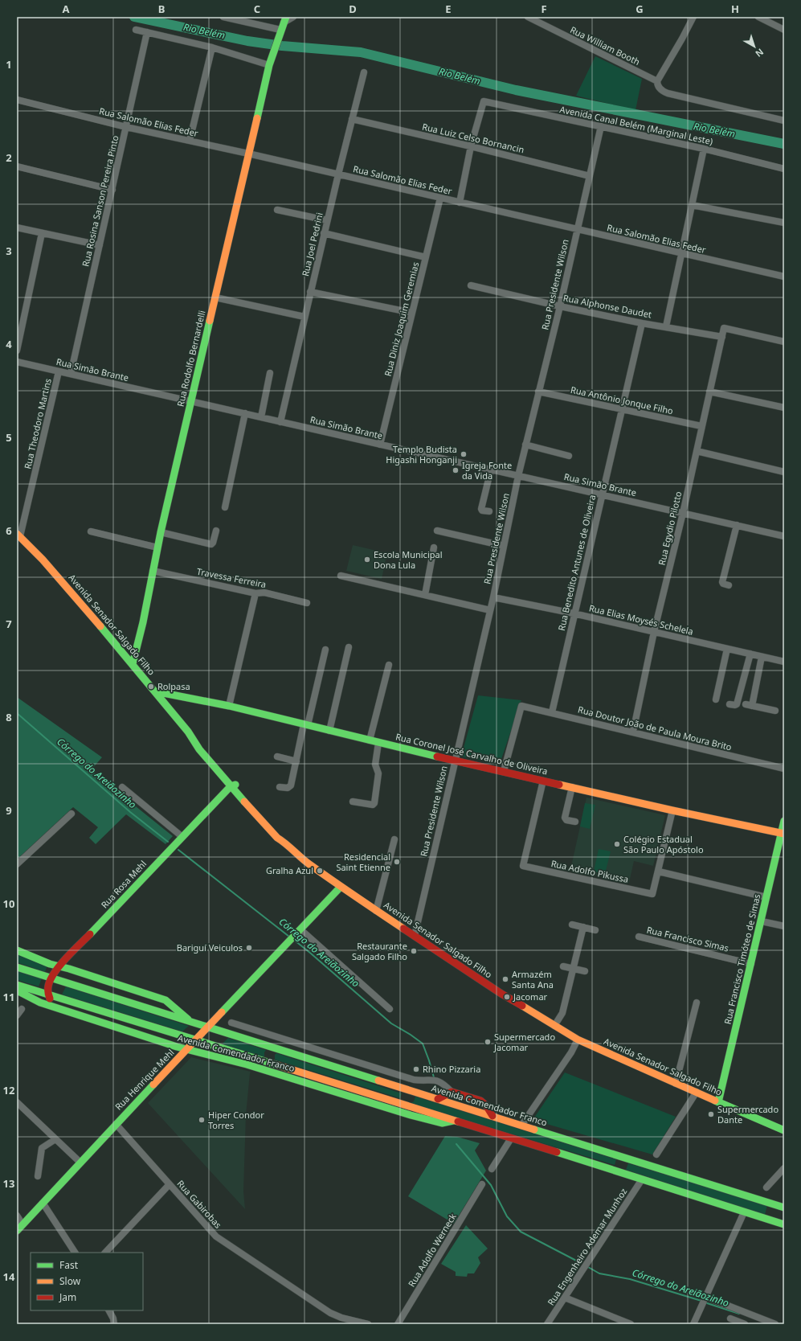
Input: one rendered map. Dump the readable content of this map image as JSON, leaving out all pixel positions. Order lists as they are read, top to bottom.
{
  "streets": {
    "main road": [
      "Rua Rodolfo Bernardelli",
      "Avenida Senador Salgado Filho",
      "Rua Coronel José Carvalho de Oliveira",
      "Rua Rosa Mehl",
      "Rua Francisco Timóteo de Simas",
      "Avenida Comendador Franco",
      "Rua Henrique Mehl"
    ],
    "street": [
      "Rua William Booth",
      "Rua Salomão Elias Feder",
      "Avenida Canal Belém (Marginal Leste)",
      "Rua Luiz Celso Bornancin",
      "Rua Rosina Sanson Pereira Pinto",
      "Rua Joel Pedrini",
      "Rua Presidente Wilson",
      "Rua Alphonse Daudet",
      "Rua Diniz Joaquim Geremias",
      "Rua Simão Brante",
      "Rua Antônio Jonque Filho",
      "Rua Theodoro Martins",
      "Rua Egydio Pilotto",
      "Rua Benedito Antunes de Oliveira",
      "Travessa Ferreira",
      "Rua Elias Moysés Schelela",
      "Rua Doutor João de Paula Moura Brito",
      "Rua Adolfo Pikussa",
      "Rua Francisco Simas",
      "Rua Gabirobas",
      "Rua Engenheiro Ademar Munhoz",
      "Rua Adolfo Werneck"
    ]
  },
  "crossings": [
    ["Rua Salomão Elias Feder", "Rua Rosina Sanson Pereira Pinto"],
    ["Rua Salomão Elias Feder", "Rua Joel Pedrini"],
    ["Rua Salomão Elias Feder", "Rua Presidente Wilson"],
    ["Rua Salomão Elias Feder", "Rua Diniz Joaquim Geremias"],
    ["Rua Salomão Elias Feder", "Rua Rodolfo Bernardelli"],
    ["Avenida Canal Belém (Marginal Leste)", "Rua Luiz Celso Bornancin"],
    ["Avenida Canal Belém (Marginal Leste)", "Rua Presidente Wilson"],
    ["Rua Luiz Celso Bornancin", "Rua Joel Pedrini"],
    ["Rua Luiz Celso Bornancin", "Rua Presidente Wilson"],
    ["Rua Rosina Sanson Pereira Pinto", "Rua Simão Brante"],
    ["Rua Joel Pedrini", "Rua Simão Brante"],
    ["Rua Presidente Wilson", "Rua Alphonse Daudet"],
    ["Rua Presidente Wilson", "Rua Simão Brante"],
    ["Rua Presidente Wilson", "Rua Antônio Jonque Filho"],
    ["Rua Presidente Wilson", "Rua Elias Moysés Schelela"],
    ["Rua Presidente Wilson", "Avenida Senador Salgado Filho"],
    ["Rua Presidente Wilson", "Rua Coronel José Carvalho de Oliveira"],
    ["Rua Alphonse Daudet", "Rua Egydio Pilotto"],
    ["Rua Alphonse Daudet", "Rua Benedito Antunes de Oliveira"],
    ["Rua Diniz Joaquim Geremias", "Rua Simão Brante"],
    ["Rua Rodolfo Bernardelli", "Rua Simão Brante"],
    ["Rua Rodolfo Bernardelli", "Travessa Ferreira"],
    ["Rua Rodolfo Bernardelli", "Avenida Senador Salgado Filho"],
    ["Rua Simão Brante", "Rua Theodoro Martins"],
    ["Rua Simão Brante", "Rua Egydio Pilotto"],
    ["Rua Simão Brante", "Rua Benedito Antunes de Oliveira"],
    ["Rua Antônio Jonque Filho", "Rua Egydio Pilotto"],
    ["Rua Antônio Jonque Filho", "Rua Benedito Antunes de Oliveira"],
    ["Rua Theodoro Martins", "Avenida Senador Salgado Filho"],
    ["Rua Egydio Pilotto", "Rua Elias Moysés Schelela"],
    ["Rua Egydio Pilotto", "Rua Doutor João de Paula Moura Brito"],
    ["Rua Benedito Antunes de Oliveira", "Rua Elias Moysés Schelela"],
    ["Rua Benedito Antunes de Oliveira", "Rua Doutor João de Paula Moura Brito"],
    ["Avenida Senador Salgado Filho", "Rua Coronel José Carvalho de Oliveira"],
    ["Avenida Senador Salgado Filho", "Rua Rosa Mehl"],
    ["Avenida Senador Salgado Filho", "Rua Francisco Timóteo de Simas"],
    ["Avenida Senador Salgado Filho", "Rua Henrique Mehl"],
    ["Rua Doutor João de Paula Moura Brito", "Rua Coronel José Carvalho de Oliveira"],
    ["Rua Coronel José Carvalho de Oliveira", "Rua Adolfo Pikussa"],
    ["Rua Coronel José Carvalho de Oliveira", "Rua Francisco Timóteo de Simas"],
    ["Rua Rosa Mehl", "Avenida Comendador Franco"],
    ["Rua Francisco Simas", "Rua Francisco Timóteo de Simas"],
    ["Avenida Comendador Franco", "Rua Henrique Mehl"],
    ["Avenida Comendador Franco", "Rua Engenheiro Ademar Munhoz"],
    ["Rua Henrique Mehl", "Rua Gabirobas"]
  ],
  "water": ["Rio Belém", "Córrego do Areiãozinho"],
  "places": [
    "Templo Budista Higashi Honganji",
    "Igreja Fonte da Vida",
    "Escola Municipal Dona Lula",
    "Rolpasa",
    "Colégio Estadual São Paulo Apóstolo",
    "Residencial Saint Etienne",
    "Gralha Azul",
    "Bariguí Veiculos",
    "Restaurante Salgado Filho",
    "Armazém Santa Ana",
    "Jacomar",
    "Supermercado Jacomar",
    "Rhino Pizzaria",
    "Supermercado Dante",
    "Hiper Condor Torres"
  ],
  "legend": ["Fast", "Slow", "Jam"],
  "north": "bottom right",
  "grid": {
    "columns": [
      "A",
      "B",
      "C",
      "D",
      "E",
      "F",
      "G",
      "H"
    ],
    "rows": [
      "1",
      "2",
      "3",
      "4",
      "5",
      "6",
      "7",
      "8",
      "9",
      "10",
      "11",
      "12",
      "13",
      "14"
    ]
  }
}
